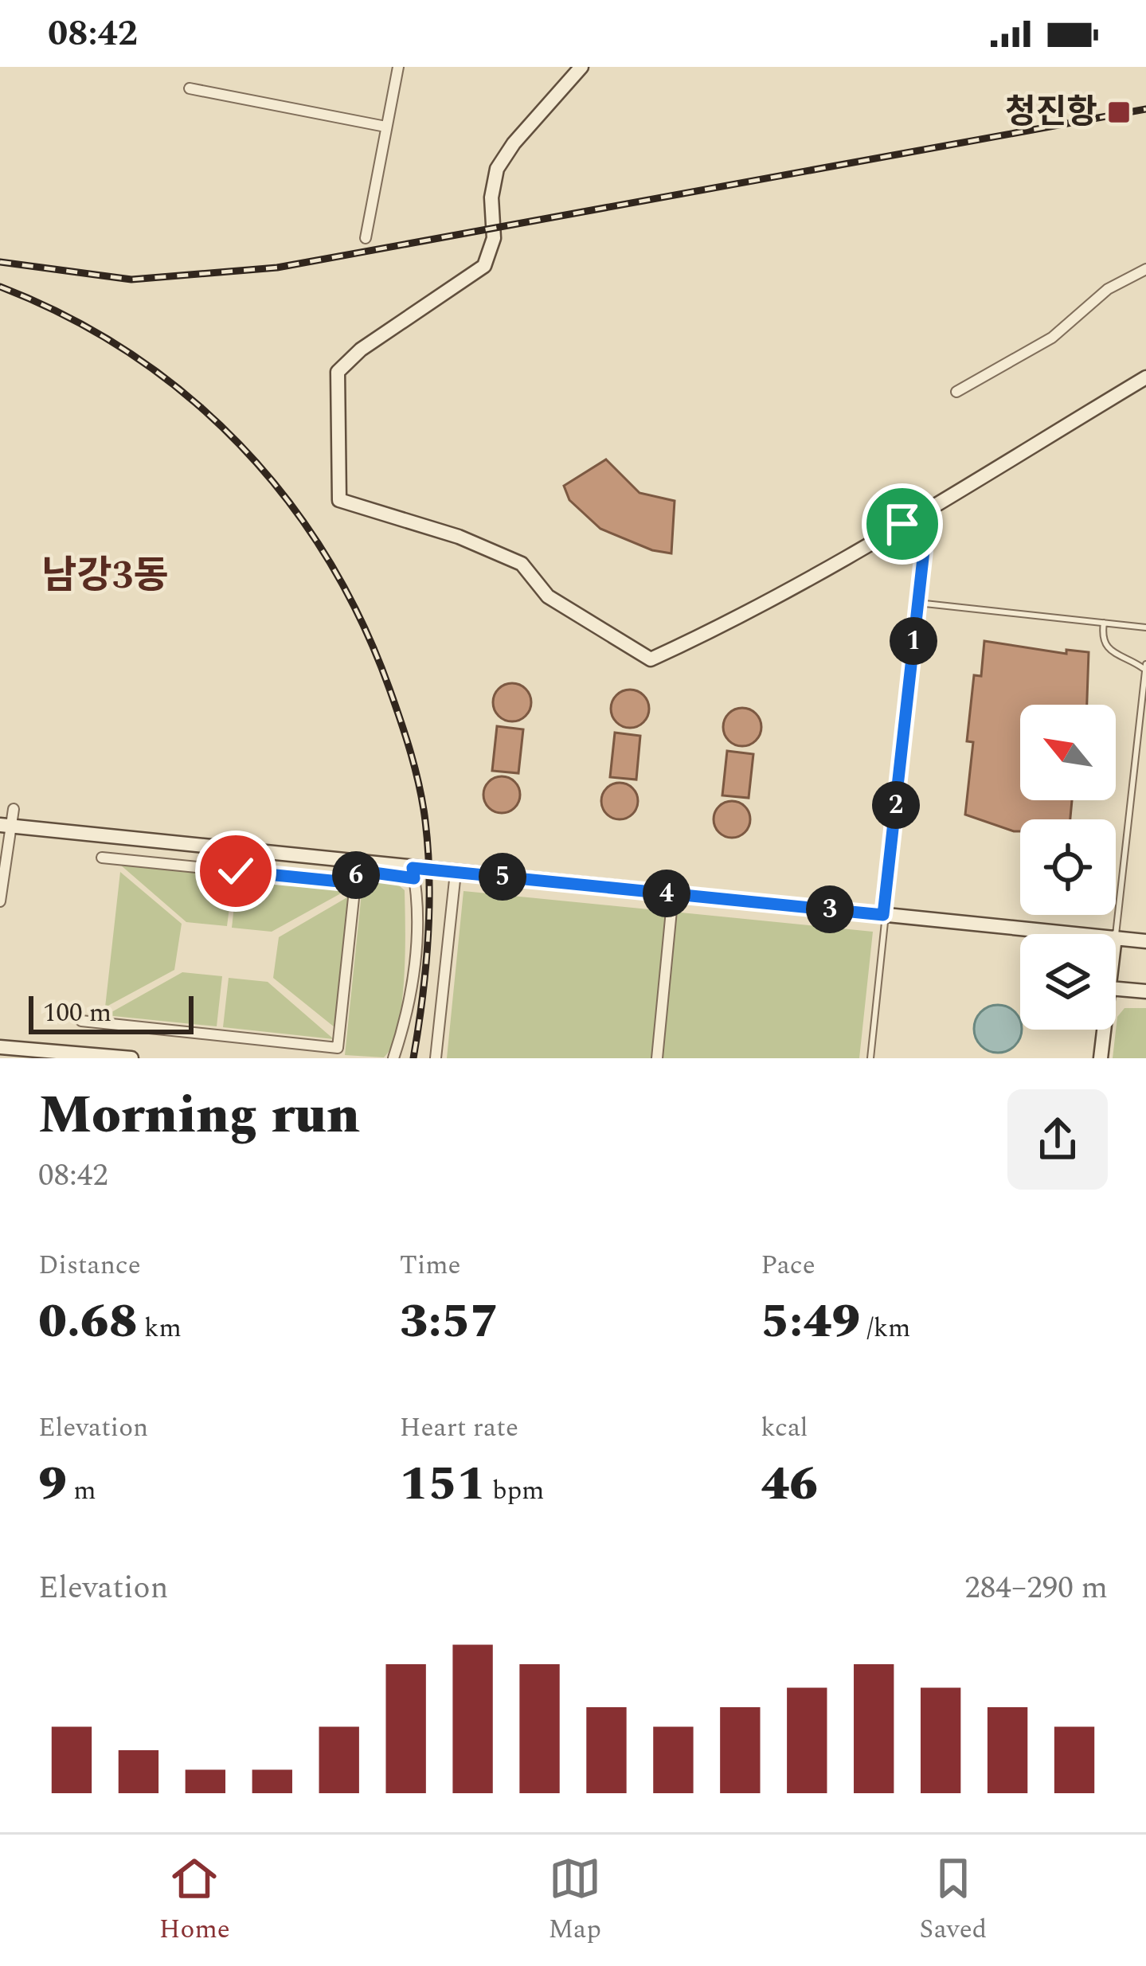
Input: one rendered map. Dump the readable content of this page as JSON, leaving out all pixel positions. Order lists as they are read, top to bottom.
{
  "districts": ["남강3동"],
  "places": {
    "transit": ["청진항"]
  },
  "scale_bar": "100 m",
  "north": "top left",
  "page": {
    "status": "08:42",
    "pins": [
      "1",
      "2",
      "6",
      "5",
      "4",
      "3"
    ],
    "scale": "100 m",
    "heading": ["Morning run", "08:42"],
    "stats": [
      ["Distance", "0.68 km"],
      ["Time", "3:57"],
      ["Pace", "5:49 /km"],
      ["Elevation", "9 m"],
      ["Heart rate", "151 bpm"],
      ["kcal", "46"]
    ],
    "chart": ["Elevation", "284–290 m"],
    "tabs": ["Home", "Map", "Saved"]
  }
}
